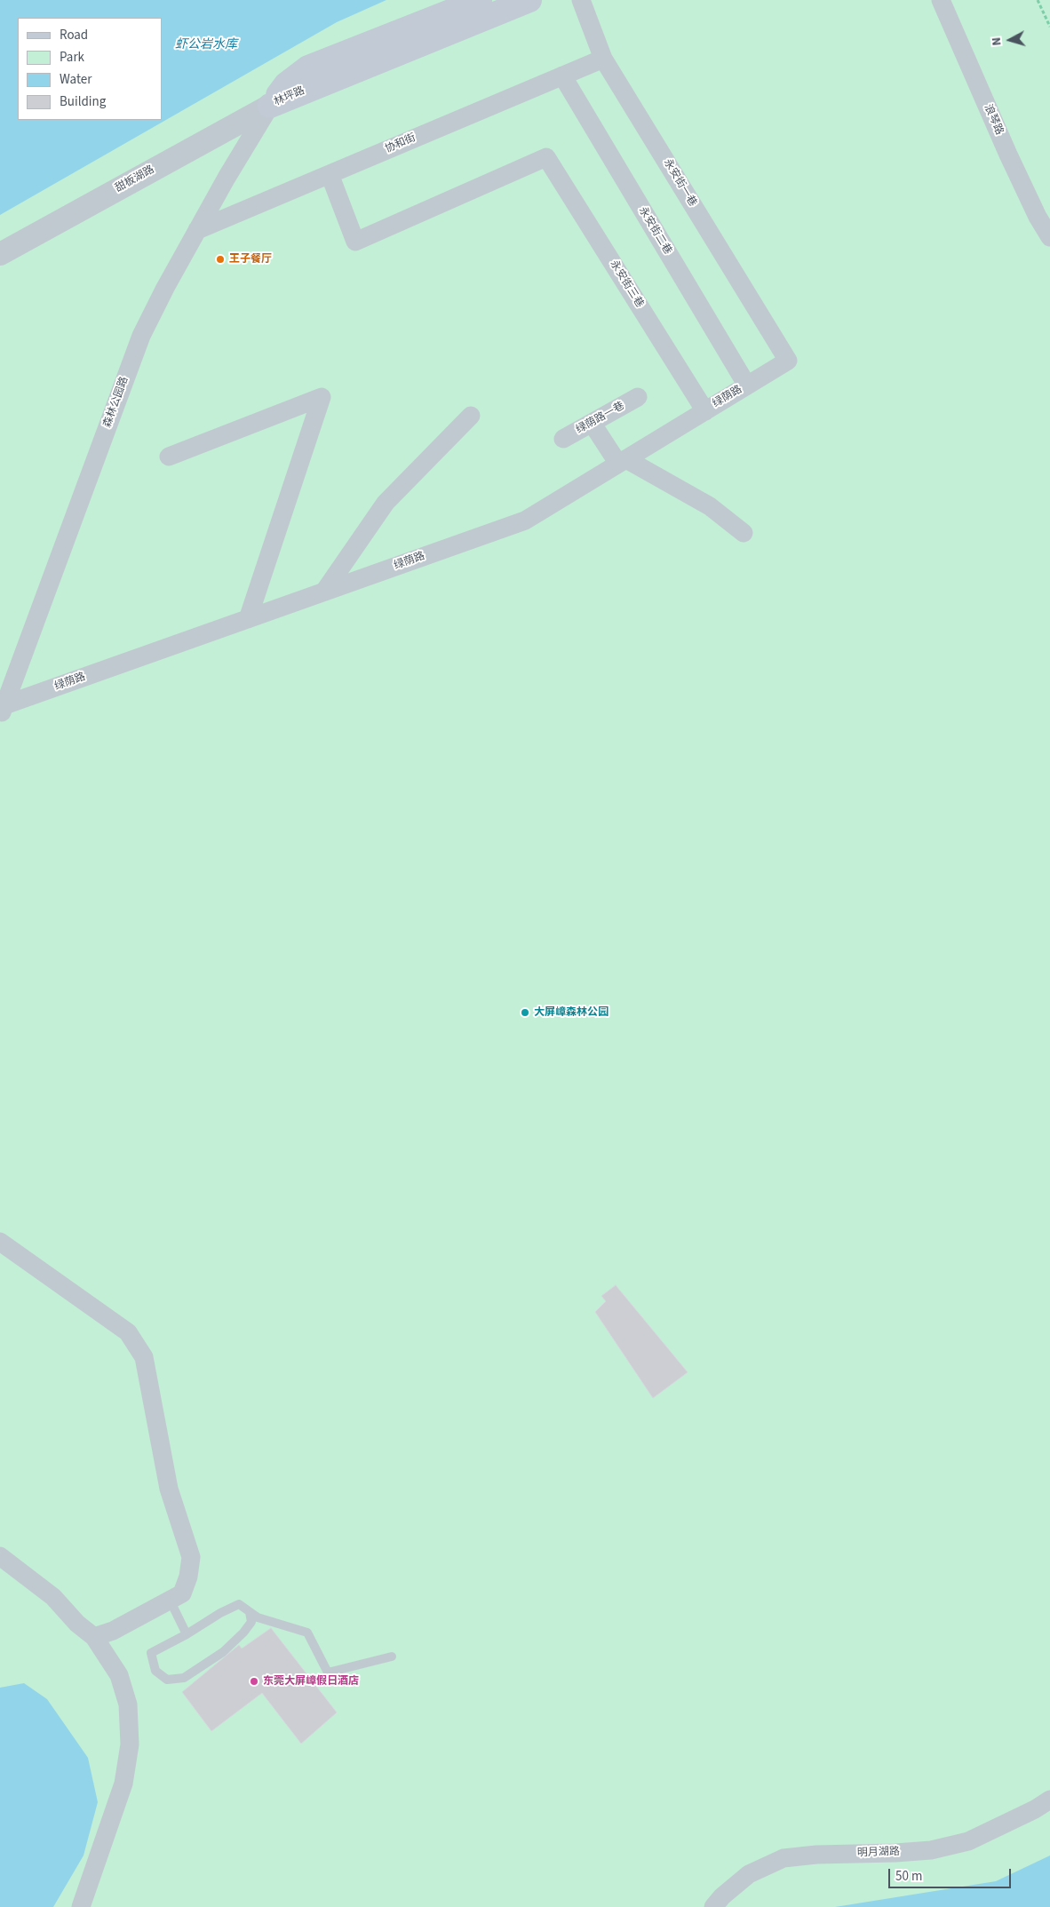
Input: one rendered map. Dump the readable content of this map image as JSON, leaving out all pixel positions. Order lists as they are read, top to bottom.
{
  "streets": {
    "main road": ["林坪路"],
    "street": [
      "浪琴路",
      "协和街",
      "甜板湖路",
      "永安街一巷",
      "永安街二巷",
      "永安街三巷",
      "绿荫路",
      "森林公园路",
      "绿荫路一巷",
      "明月湖路"
    ]
  },
  "crossings": [
    ["林坪路", "甜板湖路"],
    ["林坪路", "森林公园路"],
    ["协和街", "永安街一巷"],
    ["协和街", "永安街二巷"],
    ["协和街", "永安街三巷"],
    ["协和街", "森林公园路"],
    ["甜板湖路", "森林公园路"],
    ["永安街一巷", "绿荫路"],
    ["永安街二巷", "绿荫路"],
    ["永安街三巷", "绿荫路"],
    ["绿荫路", "森林公园路"]
  ],
  "water": ["虾公岩水库"],
  "places": ["王子餐厅", "大屏嶂森林公园", "东莞大屏嶂假日酒店"],
  "legend": [
    "Road",
    "Park",
    "Water",
    "Building"
  ],
  "scale_bar": "50 m",
  "north": "left"
}
